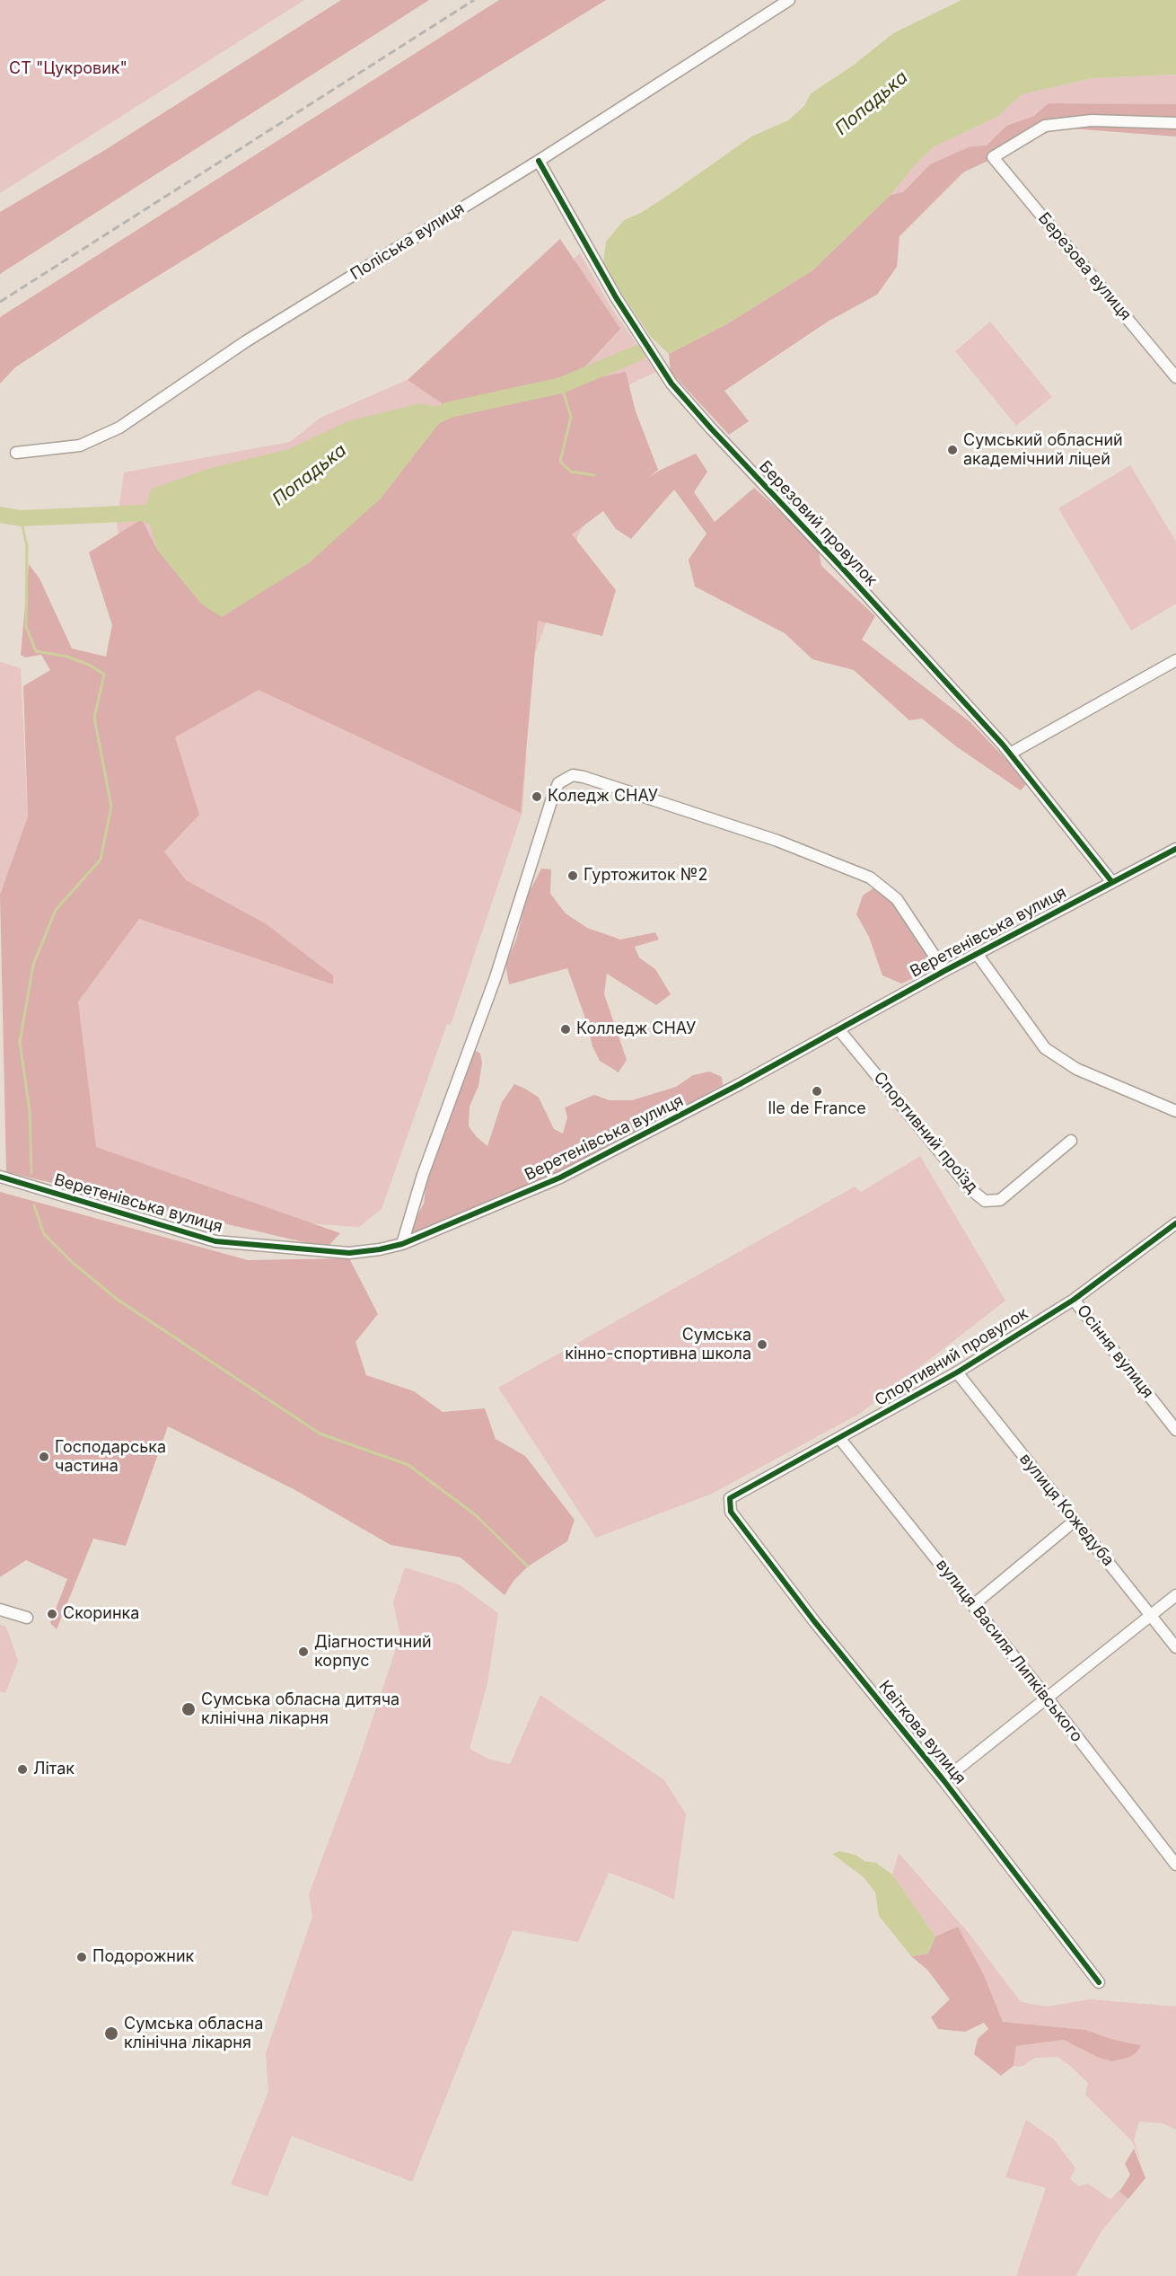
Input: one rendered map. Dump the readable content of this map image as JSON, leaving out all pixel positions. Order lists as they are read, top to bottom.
{
  "streets": {
    "street": [
      "Поліська вулиця",
      "Березова вулиця",
      "Березовий провулок",
      "Веретенівська вулиця",
      "Спортивний проїзд",
      "Осіння вулиця",
      "Спортивний провулок",
      "вулиця Кожедуба",
      "вулиця Василя Липківського",
      "Квіткова вулиця"
    ]
  },
  "crossings": [
    ["Поліська вулиця", "Березовий провулок"],
    ["Березовий провулок", "Веретенівська вулиця"],
    ["Веретенівська вулиця", "Спортивний проїзд"],
    ["Осіння вулиця", "Спортивний провулок"],
    ["Спортивний провулок", "вулиця Кожедуба"],
    ["Спортивний провулок", "вулиця Василя Липківського"],
    ["Спортивний провулок", "Квіткова вулиця"]
  ],
  "water": ["Попадька"],
  "parks": ["СТ \"Цукровик\""],
  "places": [
    "Сумський обласний академічний ліцей",
    "Коледж СНАУ",
    "Гуртожиток №2",
    "Колледж СНАУ",
    "Ile de France",
    "Сумська кінно-спортивна школа",
    "Господарська частина",
    "Скоринка",
    "Діагностичний корпус",
    "Сумська обласна дитяча клінічна лікарня",
    "Літак",
    "Подорожник",
    "Сумська обласна клінічна лікарня"
  ]
}
